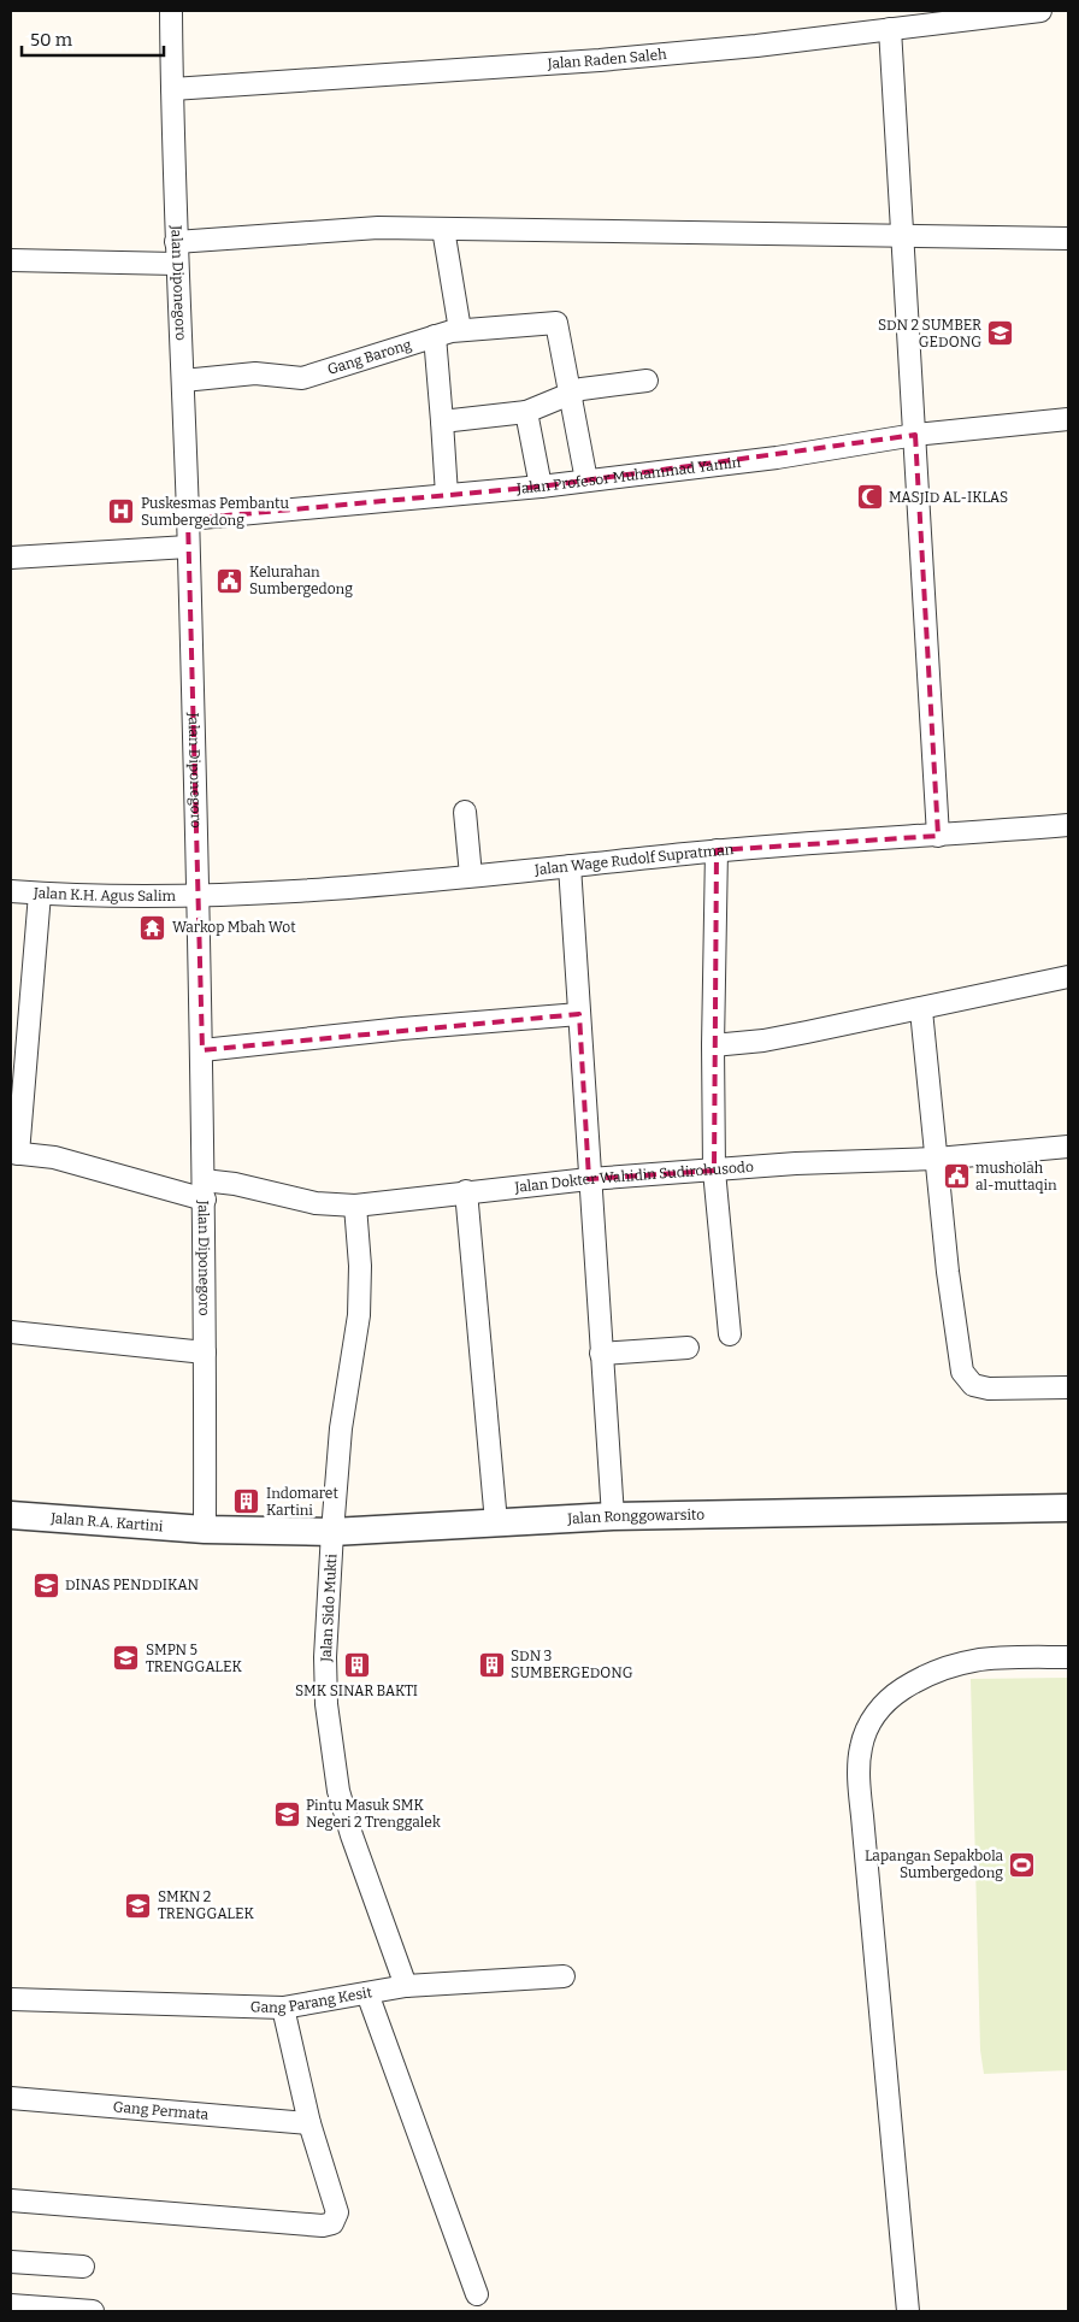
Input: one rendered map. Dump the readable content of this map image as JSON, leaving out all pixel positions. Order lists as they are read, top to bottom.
{
  "streets": {
    "street": [
      "Jalan Raden Saleh",
      "Jalan Diponegoro",
      "Gang Barong",
      "Jalan Profesor Muhammad Yamin",
      "Jalan Wage Rudolf Supratman",
      "Jalan K.H. Agus Salim",
      "Jalan Dokter Wahidin Sudirohusodo",
      "Jalan Ronggowarsito",
      "Jalan R.A. Kartini",
      "Jalan Sido Mukti",
      "Gang Parang Kesit",
      "Gang Permata"
    ]
  },
  "crossings": [
    ["Jalan Raden Saleh", "Jalan Diponegoro"],
    ["Jalan Diponegoro", "Gang Barong"],
    ["Jalan Diponegoro", "Jalan Profesor Muhammad Yamin"],
    ["Jalan Diponegoro", "Jalan Wage Rudolf Supratman"],
    ["Jalan Diponegoro", "Jalan K.H. Agus Salim"],
    ["Jalan Diponegoro", "Jalan Dokter Wahidin Sudirohusodo"],
    ["Jalan Diponegoro", "Jalan Ronggowarsito"],
    ["Jalan Diponegoro", "Jalan R.A. Kartini"],
    ["Jalan Wage Rudolf Supratman", "Jalan K.H. Agus Salim"],
    ["Jalan Dokter Wahidin Sudirohusodo", "Jalan Sido Mukti"],
    ["Jalan Ronggowarsito", "Jalan R.A. Kartini"],
    ["Jalan Ronggowarsito", "Jalan Sido Mukti"],
    ["Jalan Sido Mukti", "Gang Parang Kesit"]
  ],
  "places": {
    "school or university": [
      "SDN 2 SUMBER GEDONG",
      "DINAS PENDDIKAN",
      "SMPN 5 TRENGGALEK",
      "Pintu Masuk SMK Negeri 2 Trenggalek",
      "SMKN 2 TRENGGALEK"
    ],
    "mosque": ["MASJID AL-IKLAS"],
    "hospital": ["Puskesmas Pembantu Sumbergedong"],
    "public building": ["Kelurahan Sumbergedong", "musholah al-muttaqin"],
    "temple": ["Warkop Mbah Wot"],
    "building": ["Indomaret Kartini", "SDN 3 SUMBERGEDONG", "SMK SINAR BAKTI"],
    "sports": ["Lapangan Sepakbola Sumbergedong"]
  },
  "scale_bar": "50 m"
}
